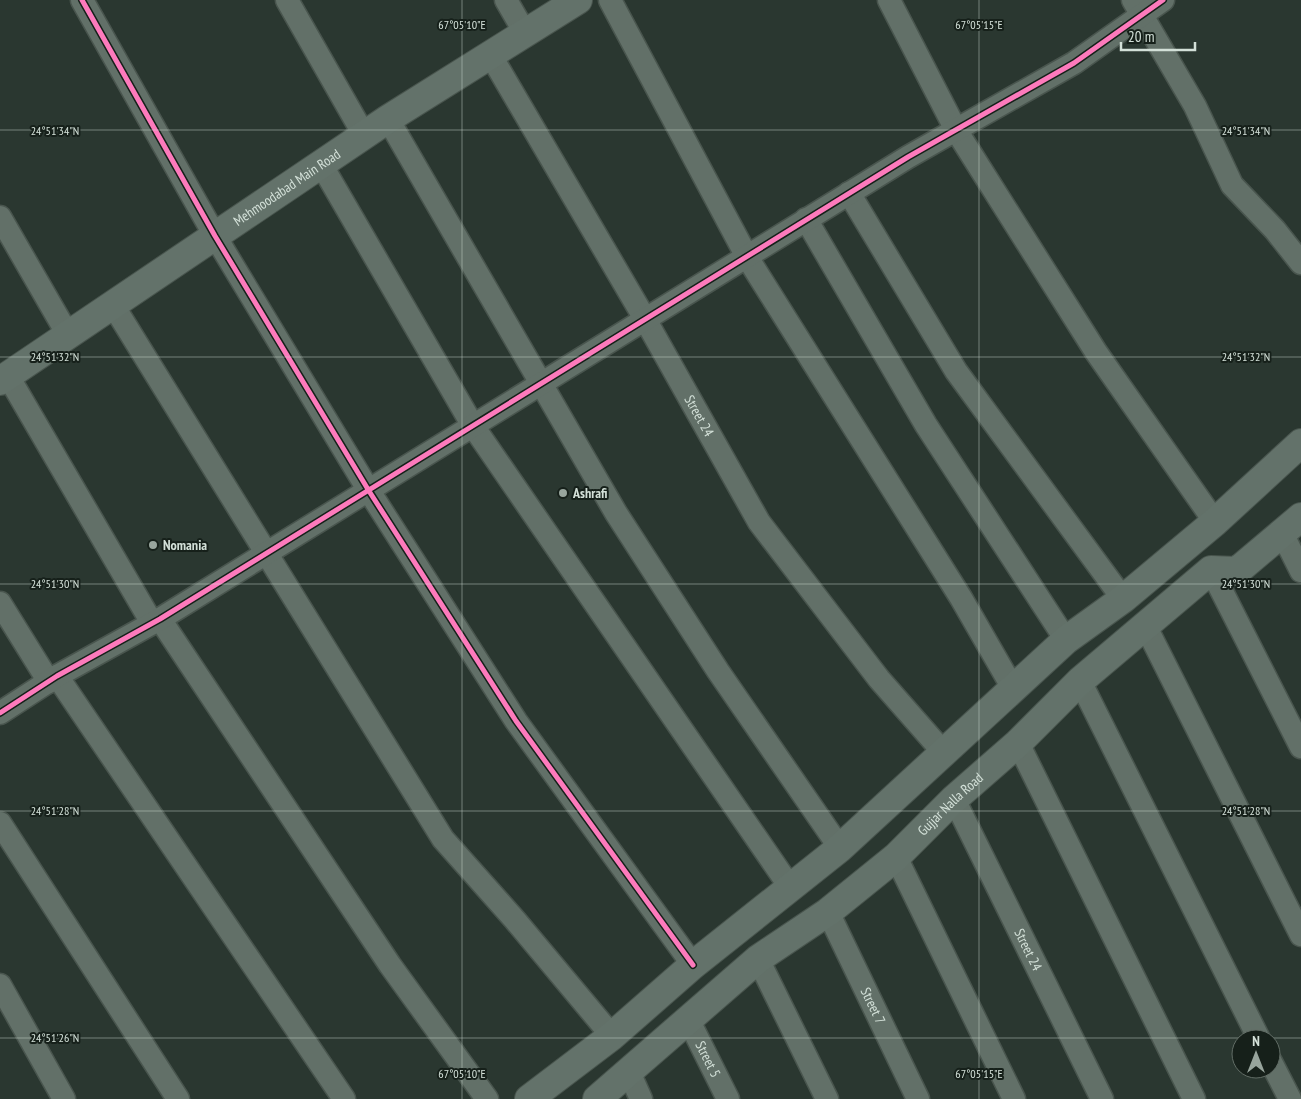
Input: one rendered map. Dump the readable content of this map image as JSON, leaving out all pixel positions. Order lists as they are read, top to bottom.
{
  "streets": {
    "street": [
      "Mehmoodabad Main Road",
      "Street 24",
      "Gujjar Nalla Road",
      "Street 7",
      "Street 5"
    ]
  },
  "crossings": [
    ["Mehmoodabad Main Road", "Street 24"],
    ["Street 24", "Gujjar Nalla Road"],
    ["Gujjar Nalla Road", "Street 7"],
    ["Gujjar Nalla Road", "Street 5"]
  ],
  "places": ["Ashrafi", "Nomania"],
  "scale_bar": "20 m",
  "north": "top",
  "coordinates": [
    "67°05'10\"E",
    "67°05'15\"E",
    "24°51'34\"N",
    "24°51'32\"N",
    "24°51'30\"N",
    "24°51'28\"N",
    "24°51'26\"N"
  ]
}
